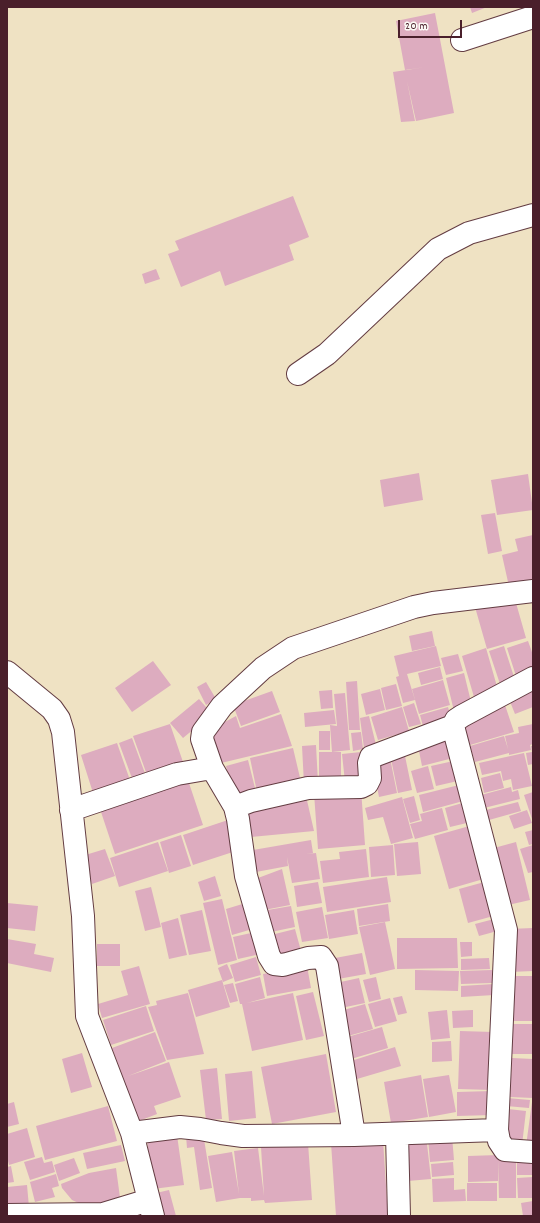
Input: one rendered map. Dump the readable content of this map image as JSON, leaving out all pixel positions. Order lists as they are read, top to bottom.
{
  "scale_bar": "20 m"
}
